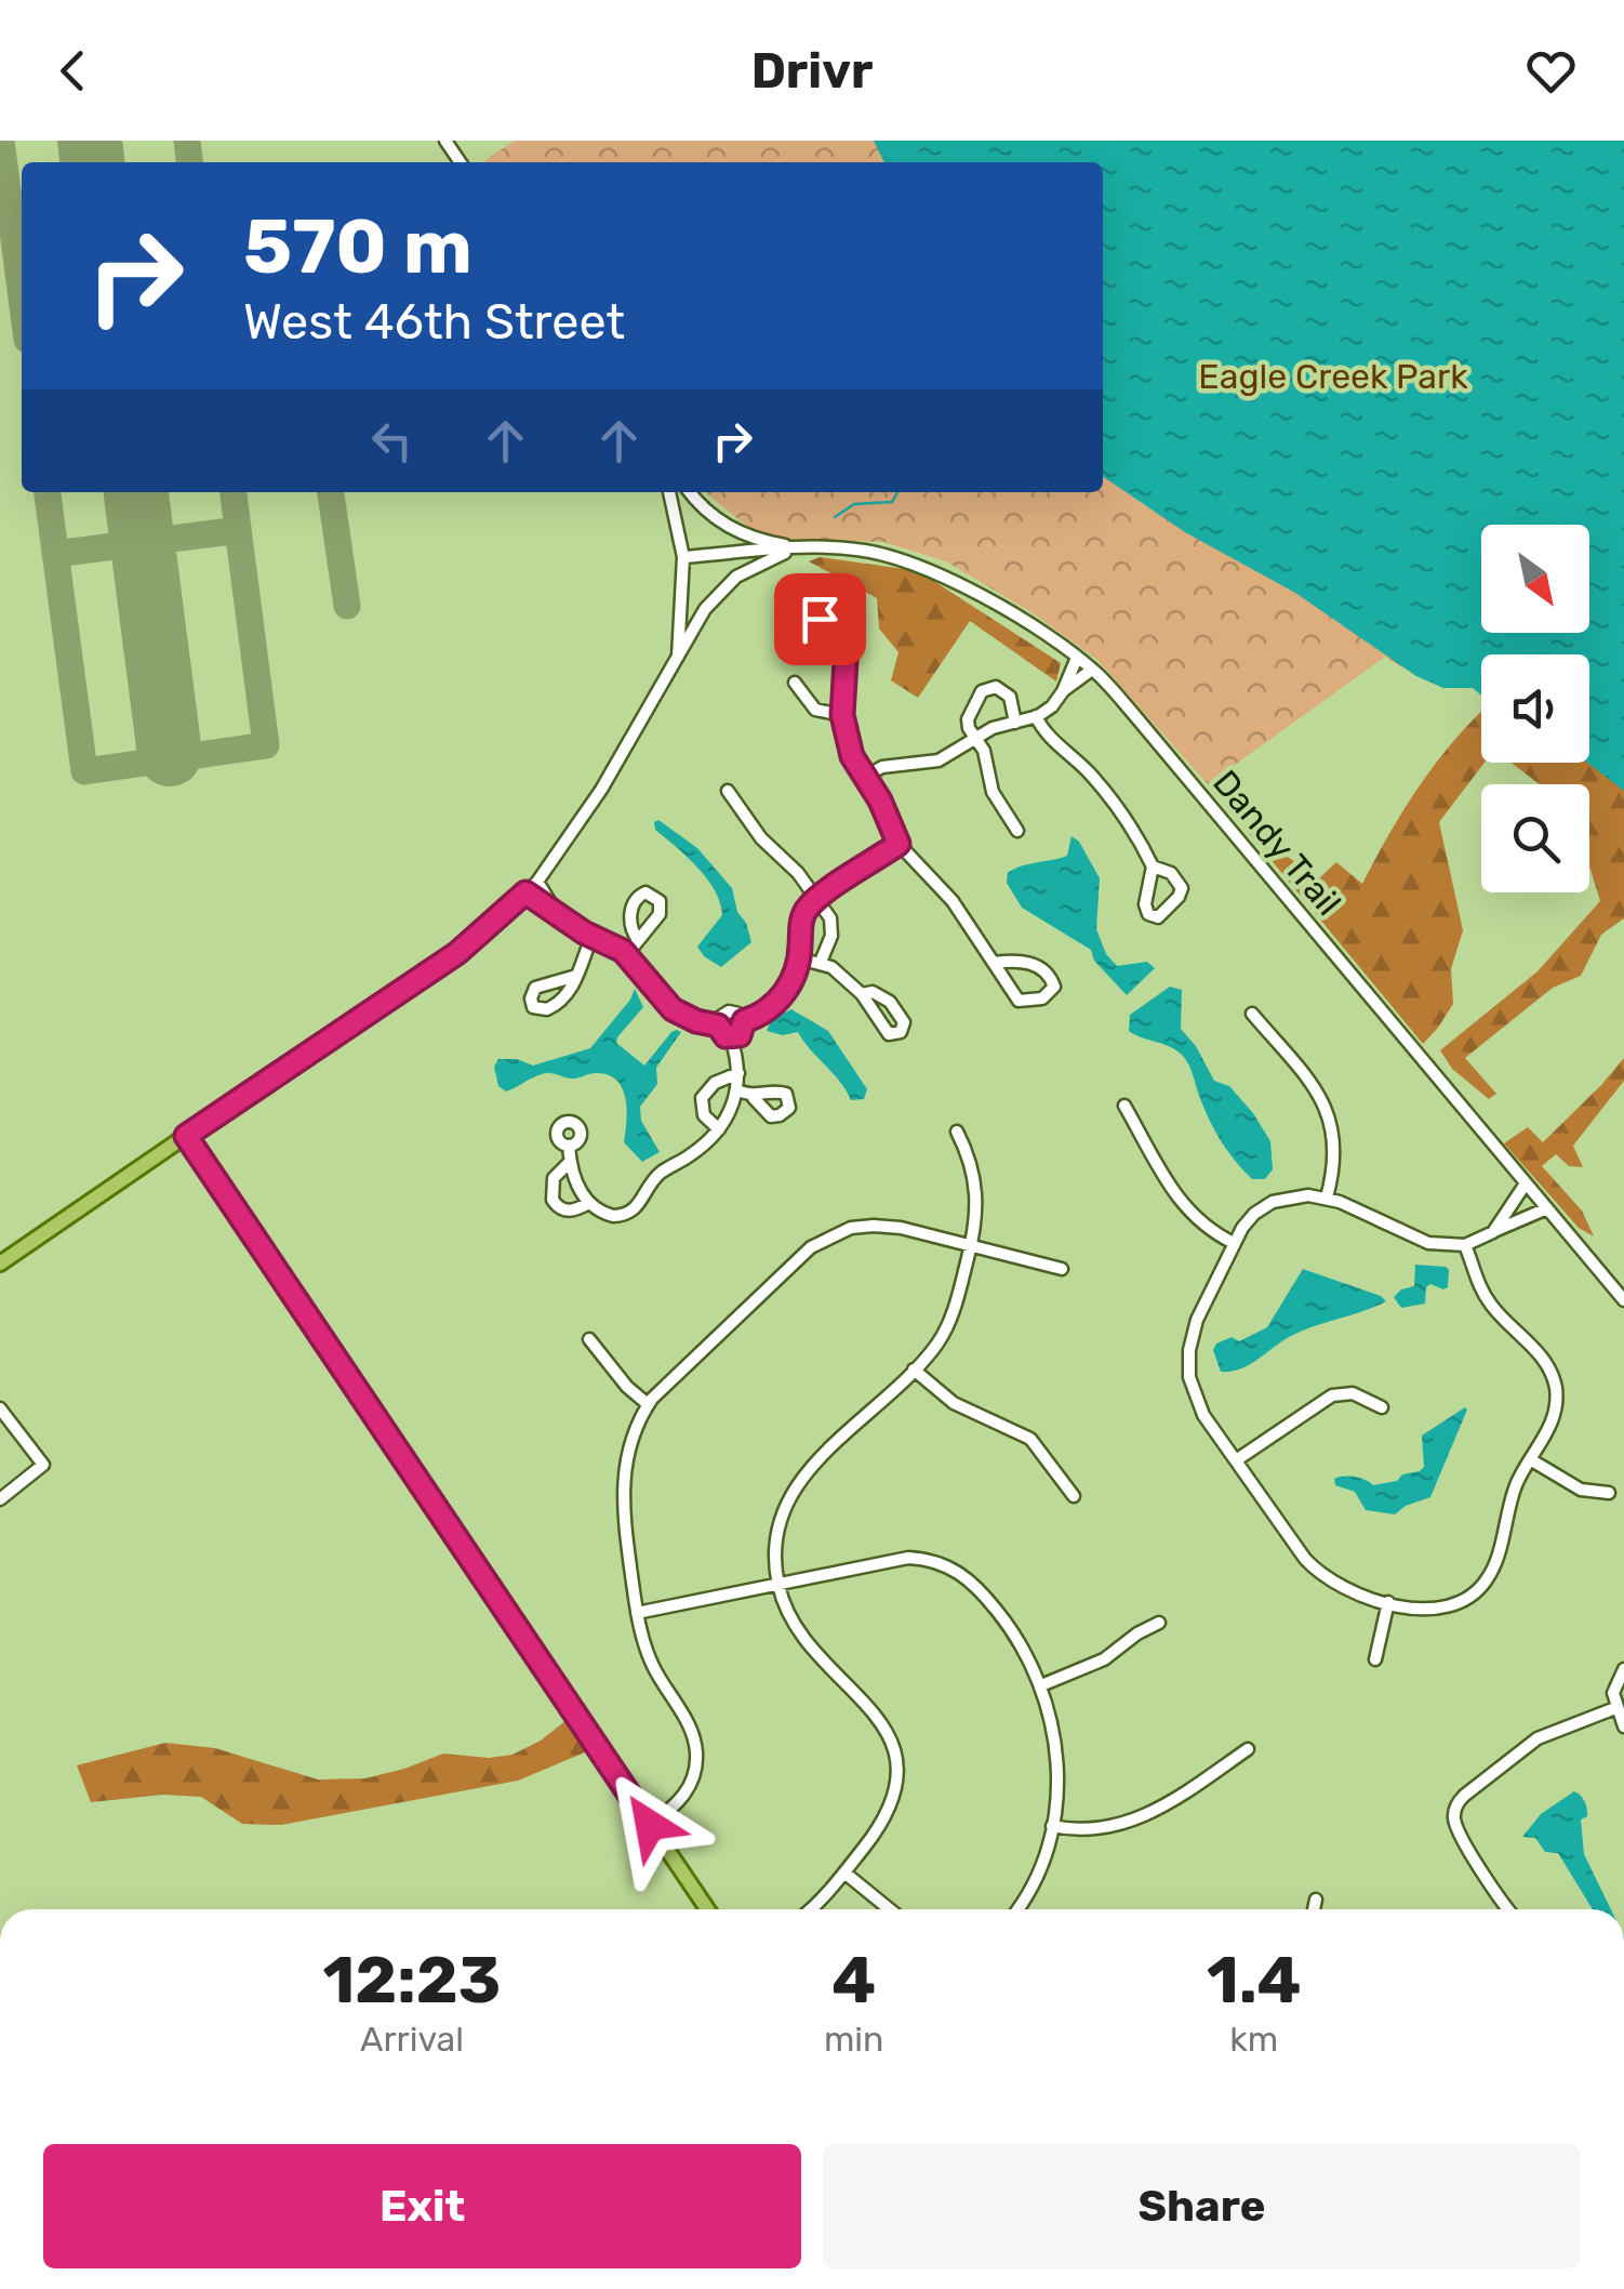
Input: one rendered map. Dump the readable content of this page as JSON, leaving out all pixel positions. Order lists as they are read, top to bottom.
{
  "streets": {
    "street": ["Dandy Trail"]
  },
  "parks": ["Eagle Creek Park"],
  "north": "bottom right",
  "page": {
    "header": "Drivr",
    "turn": ["570 m", "West 46th Street"],
    "eta": [
      "12:23",
      "Arrival",
      "4",
      "min",
      "1.4",
      "km"
    ],
    "buttons": ["Exit", "Share"]
  }
}
